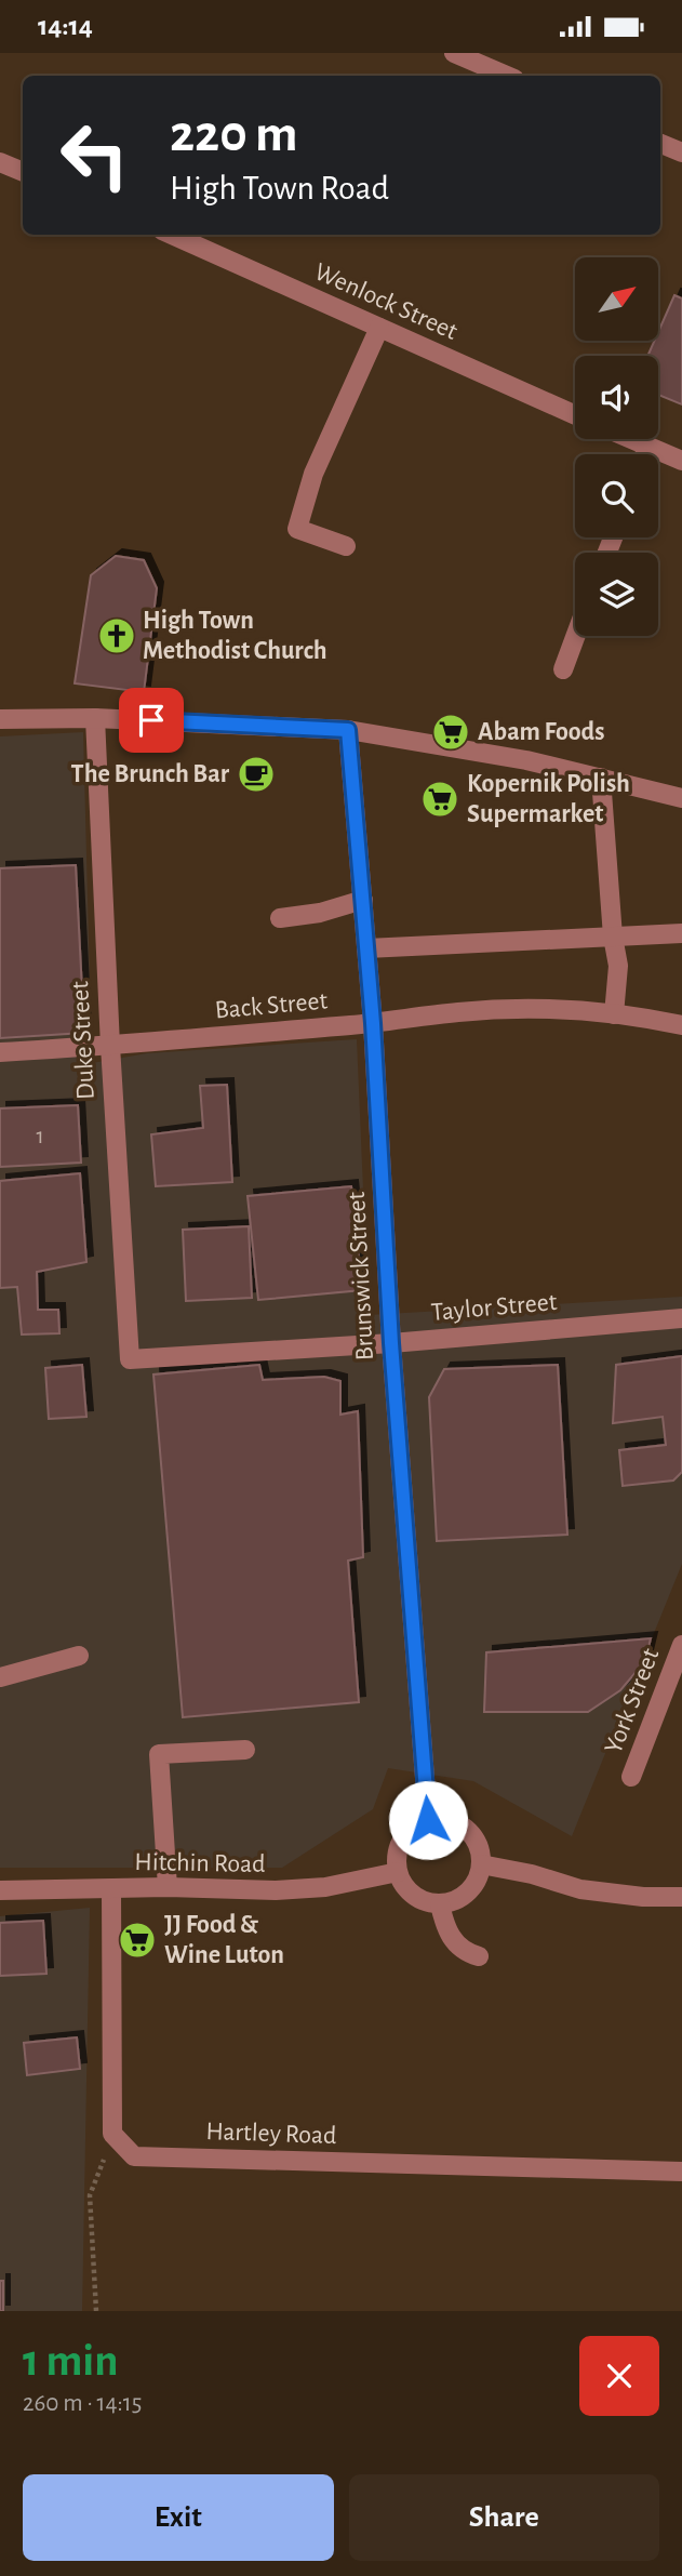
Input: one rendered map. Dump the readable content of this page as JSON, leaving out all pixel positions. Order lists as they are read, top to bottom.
{
  "streets": {
    "street": [
      "Wenlock Street",
      "Back Street",
      "Duke Street",
      "Brunswick Street",
      "Taylor Street",
      "York Street",
      "Hitchin Road",
      "Hartley Road"
    ]
  },
  "crossings": [
    ["Back Street", "Duke Street"],
    ["Back Street", "Brunswick Street"],
    ["Duke Street", "Taylor Street"],
    ["Brunswick Street", "Taylor Street"],
    ["Brunswick Street", "Hitchin Road"]
  ],
  "places": {
    "church": ["High Town Methodist Church"],
    "supermarket": ["Abam Foods", "Kopernik Polish Supermarket", "JJ Food & Wine Luton"],
    "cafe": ["The Brunch Bar"]
  },
  "house_numbers": ["1"],
  "north": "top right",
  "page": {
    "status": "14:14",
    "turn": ["220 m", "High Town Road"],
    "heading": ["1 min", "260 m · 14:15"],
    "buttons": ["Exit", "Share"]
  }
}
